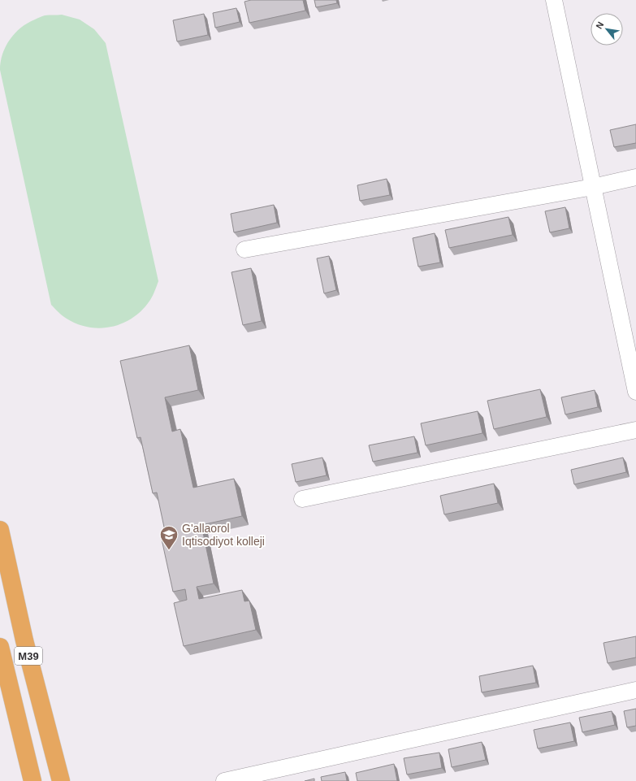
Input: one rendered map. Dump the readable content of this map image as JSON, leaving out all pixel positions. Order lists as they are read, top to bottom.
{
  "streets": {
    "highway": ["M39"]
  },
  "places": {
    "school or university": ["G'allaorol Iqtisodiyot kolleji"]
  },
  "north": "top left"
}
